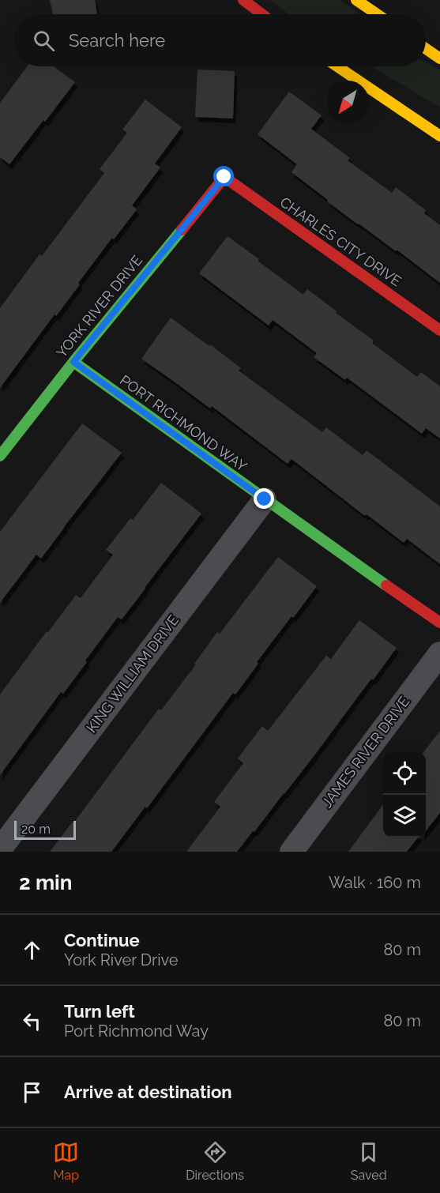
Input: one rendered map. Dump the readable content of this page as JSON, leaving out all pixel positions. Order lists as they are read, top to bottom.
{
  "streets": {
    "street": [
      "CHARLES CITY DRIVE",
      "YORK RIVER DRIVE",
      "PORT RICHMOND WAY",
      "KING WILLIAM DRIVE",
      "JAMES RIVER DRIVE"
    ]
  },
  "crossings": [
    ["CHARLES CITY DRIVE", "YORK RIVER DRIVE"],
    ["YORK RIVER DRIVE", "PORT RICHMOND WAY"],
    ["PORT RICHMOND WAY", "KING WILLIAM DRIVE"]
  ],
  "scale_bar": "20 m",
  "north": "bottom left",
  "page": {
    "search": "Search here",
    "scale": "20 m",
    "heading": ["2 min", "Walk · 160 m"],
    "list": [
      ["Continue", "York River Drive", "80 m"],
      ["Turn left", "Port Richmond Way", "80 m"],
      "Arrive at destination"
    ],
    "nav": ["Map", "Directions", "Saved"]
  }
}
